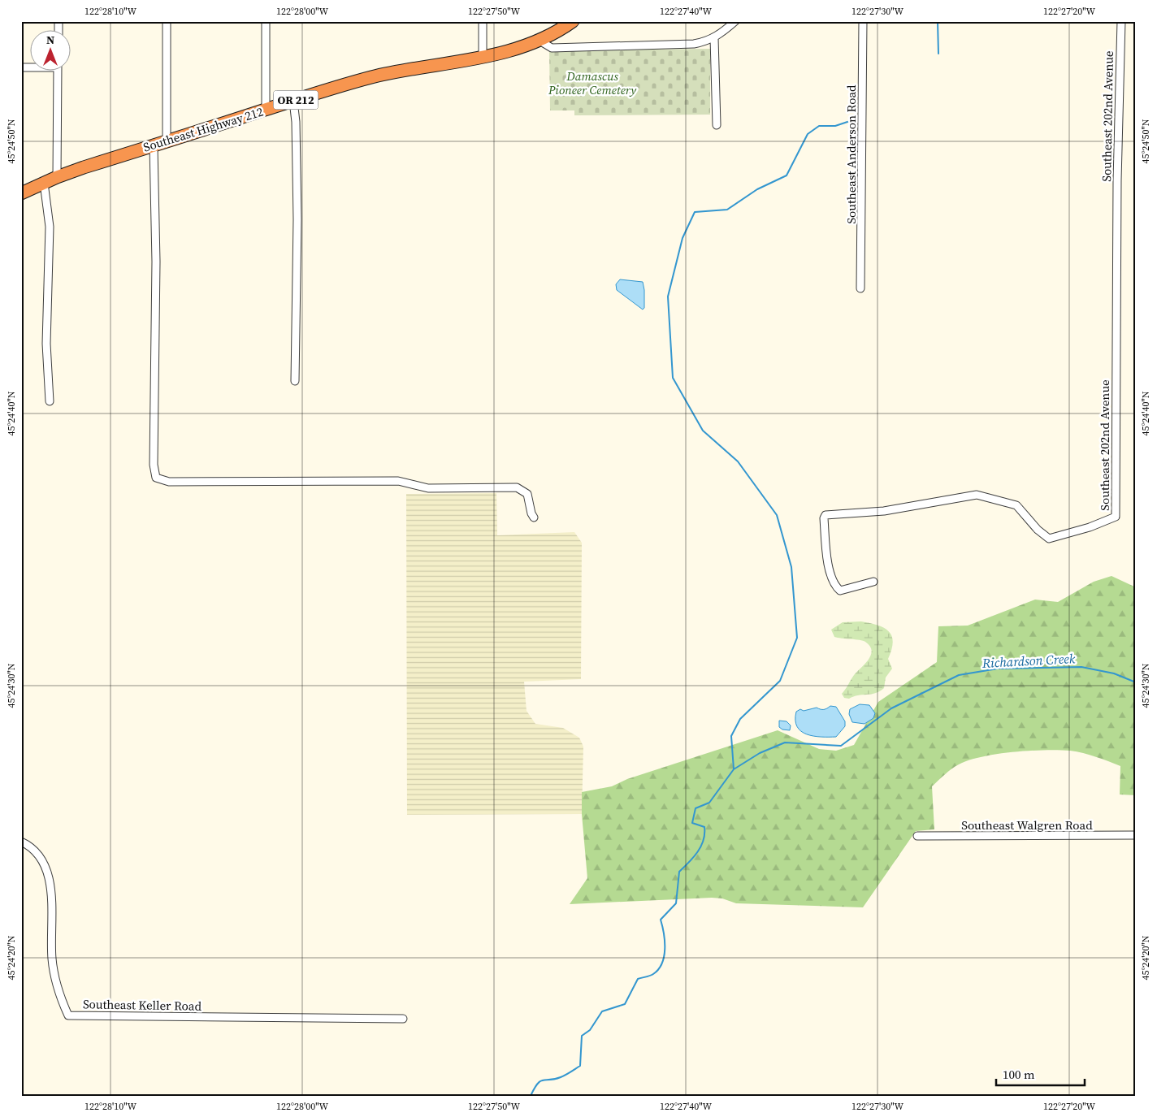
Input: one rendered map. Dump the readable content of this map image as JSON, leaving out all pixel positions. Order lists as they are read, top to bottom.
{
  "streets": {
    "highway": ["OR 212", "Southeast Highway 212"],
    "street": [
      "Southeast 202nd Avenue",
      "Southeast Anderson Road",
      "Southeast Walgren Road",
      "Southeast Keller Road"
    ]
  },
  "water": ["Richardson Creek"],
  "parks": ["Damascus Pioneer Cemetery"],
  "scale_bar": "100 m",
  "north": "top",
  "coordinates": [
    "122°28'10\"W",
    "122°28'00\"W",
    "122°27'50\"W",
    "122°27'40\"W",
    "122°27'30\"W",
    "122°27'20\"W",
    "45°24'50\"N",
    "45°24'40\"N",
    "45°24'30\"N",
    "45°24'20\"N"
  ]
}
